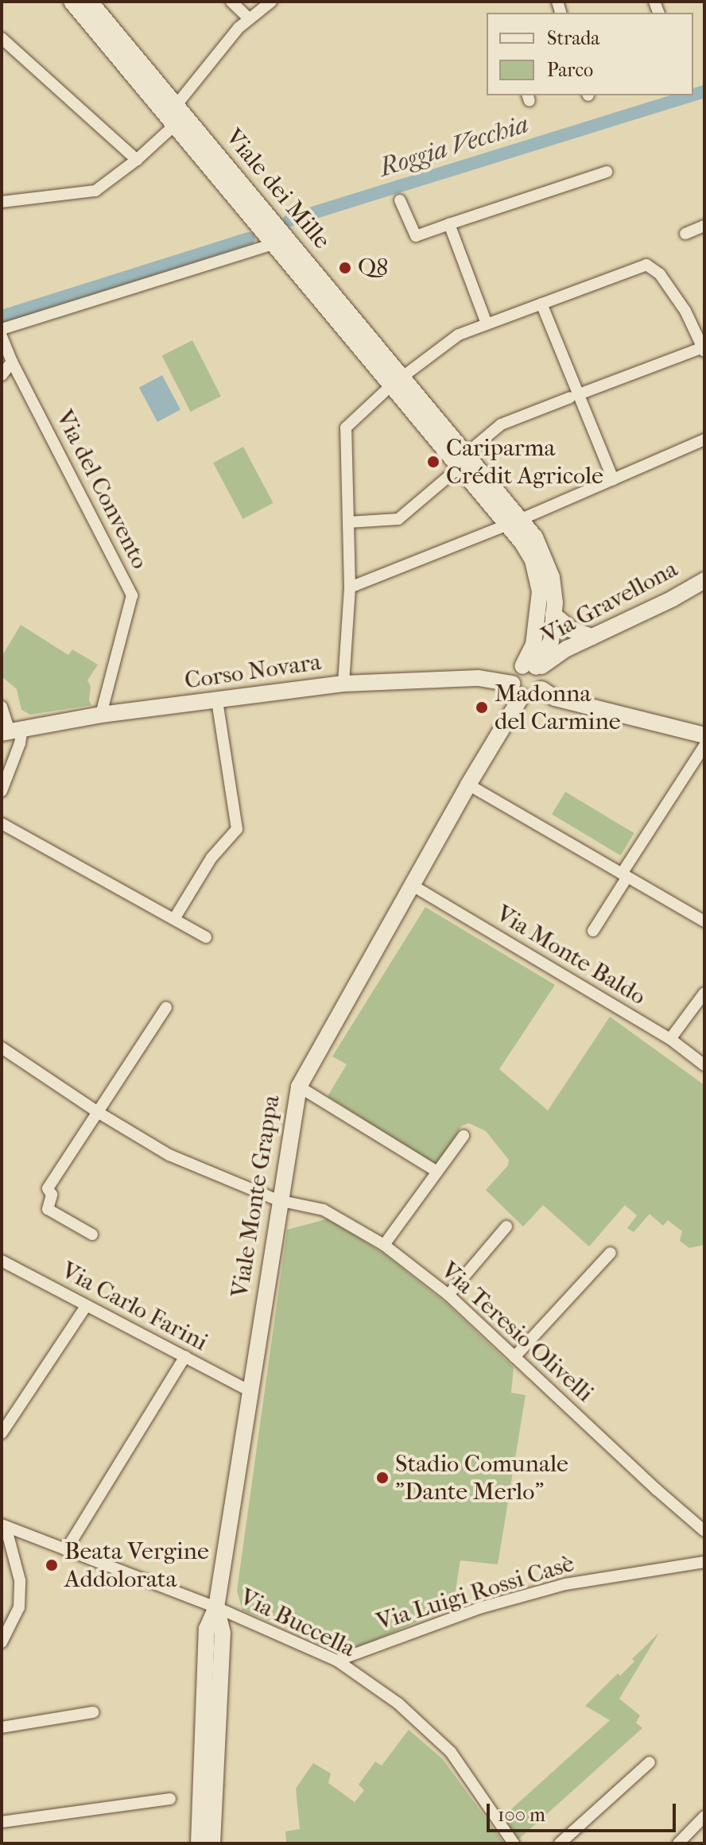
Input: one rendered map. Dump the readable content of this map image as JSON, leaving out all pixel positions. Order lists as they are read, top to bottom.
{
  "streets": {
    "street": [
      "Viale dei Mille",
      "Via del Convento",
      "Via Gravellona",
      "Corso Novara",
      "Via Monte Baldo",
      "Viale Monte Grappa",
      "Via Carlo Farini",
      "Via Teresio Olivelli",
      "Via Luigi Rossi Casè",
      "Via Buccella"
    ]
  },
  "crossings": [
    ["Viale dei Mille", "Via Gravellona"],
    ["Viale dei Mille", "Corso Novara"],
    ["Viale dei Mille", "Viale Monte Grappa"],
    ["Via del Convento", "Corso Novara"],
    ["Via Gravellona", "Corso Novara"],
    ["Via Gravellona", "Viale Monte Grappa"],
    ["Corso Novara", "Viale Monte Grappa"],
    ["Via Monte Baldo", "Viale Monte Grappa"],
    ["Viale Monte Grappa", "Via Carlo Farini"],
    ["Viale Monte Grappa", "Via Teresio Olivelli"],
    ["Viale Monte Grappa", "Via Buccella"],
    ["Via Luigi Rossi Casè", "Via Buccella"]
  ],
  "water": ["Roggia Vecchia"],
  "places": [
    "Q8",
    "Cariparma Crédit Agricole",
    "Madonna del Carmine",
    "Stadio Comunale \"Dante Merlo\"",
    "Beata Vergine Addolorata"
  ],
  "legend": ["Strada", "Parco"],
  "scale_bar": "100 m"
}
